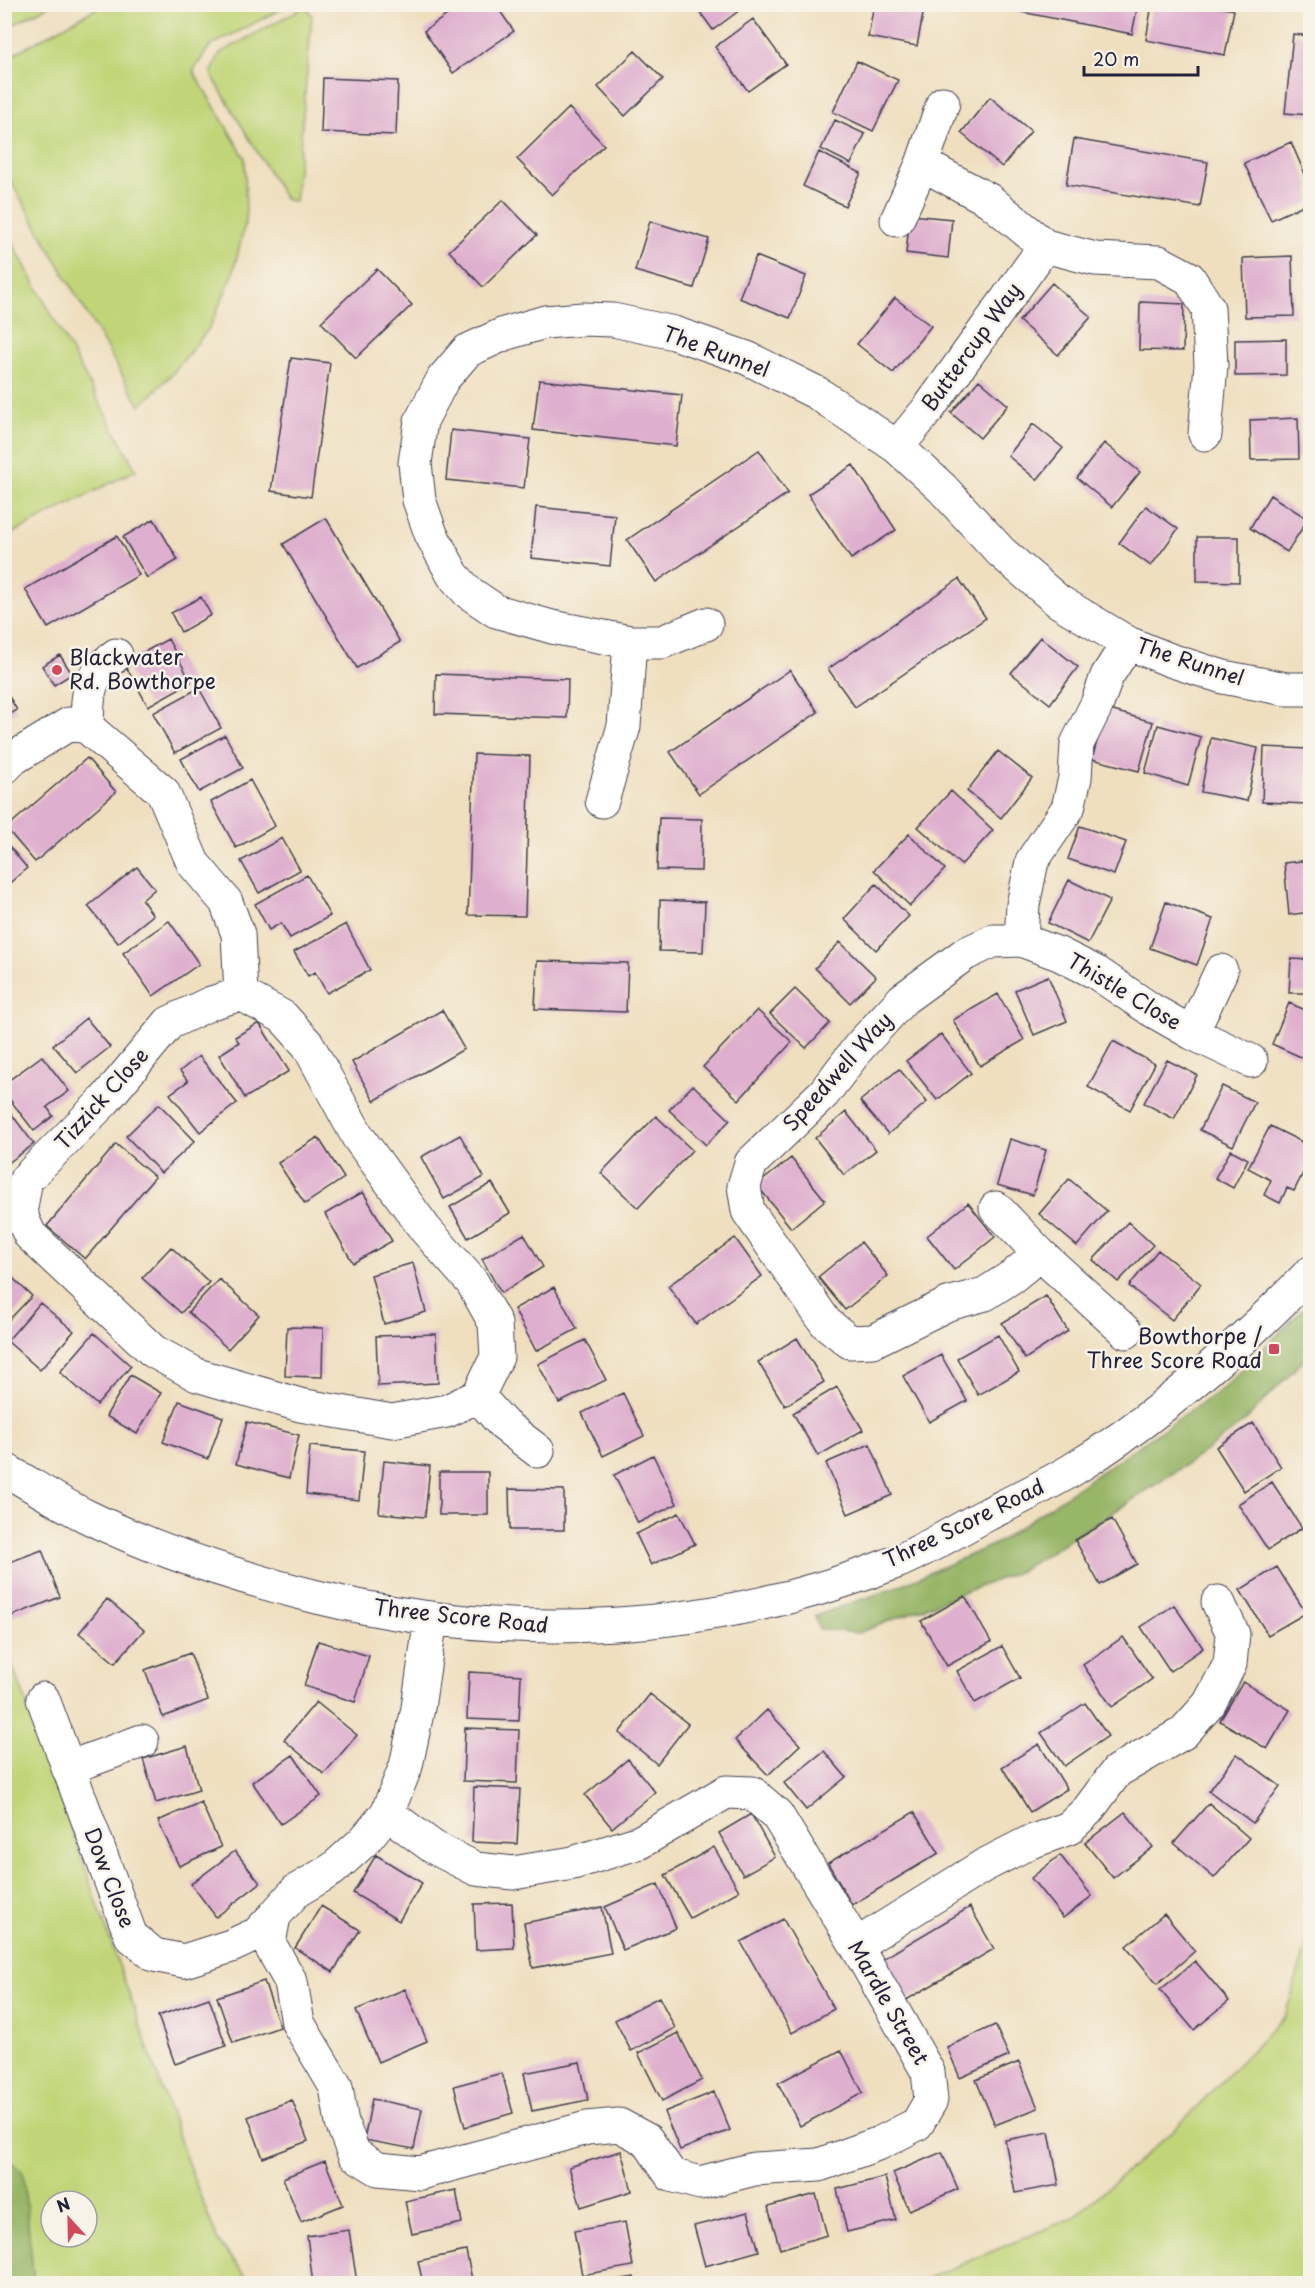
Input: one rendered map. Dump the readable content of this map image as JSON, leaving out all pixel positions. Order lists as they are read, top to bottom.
{
  "streets": {
    "street": [
      "Buttercup Way",
      "The Runnel",
      "Thistle Close",
      "Speedwell Way",
      "Tizzick Close",
      "Three Score Road",
      "Dow Close",
      "Mardle Street"
    ]
  },
  "crossings": [
    ["Buttercup Way", "The Runnel"],
    ["Thistle Close", "Speedwell Way"],
    ["Dow Close", "Mardle Street"]
  ],
  "places": {
    "other": ["Blackwater Rd. Bowthorpe"],
    "transit": ["Bowthorpe / Three Score Road"]
  },
  "scale_bar": "20 m",
  "north": "top"
}
